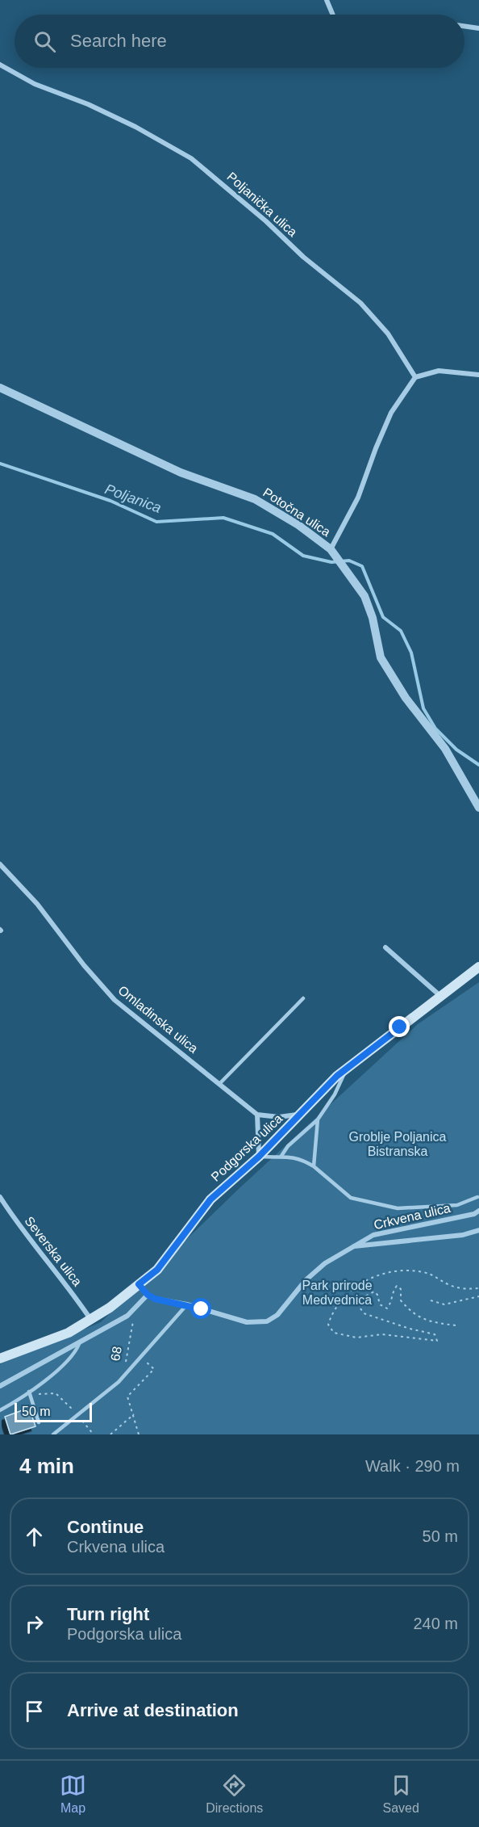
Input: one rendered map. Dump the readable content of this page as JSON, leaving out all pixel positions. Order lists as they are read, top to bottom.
{
  "streets": {
    "main road": ["Podgorska ulica"],
    "street": [
      "Poljanička ulica",
      "Potočna ulica",
      "Omladinska ulica",
      "Crkvena ulica",
      "Severska ulica"
    ],
    "path": ["68"]
  },
  "crossings": [
    ["Podgorska ulica", "Severska ulica"]
  ],
  "water": ["Poljanica"],
  "parks": ["Groblje Poljanica Bistranska", "Park prirode Medvednica"],
  "scale_bar": "50 m",
  "page": {
    "search": "Search here",
    "scale": "50 m",
    "heading": ["4 min", "Walk · 290 m"],
    "list": [
      ["Continue", "Crkvena ulica", "50 m"],
      ["Turn right", "Podgorska ulica", "240 m"],
      "Arrive at destination"
    ],
    "nav": ["Map", "Directions", "Saved"]
  }
}
